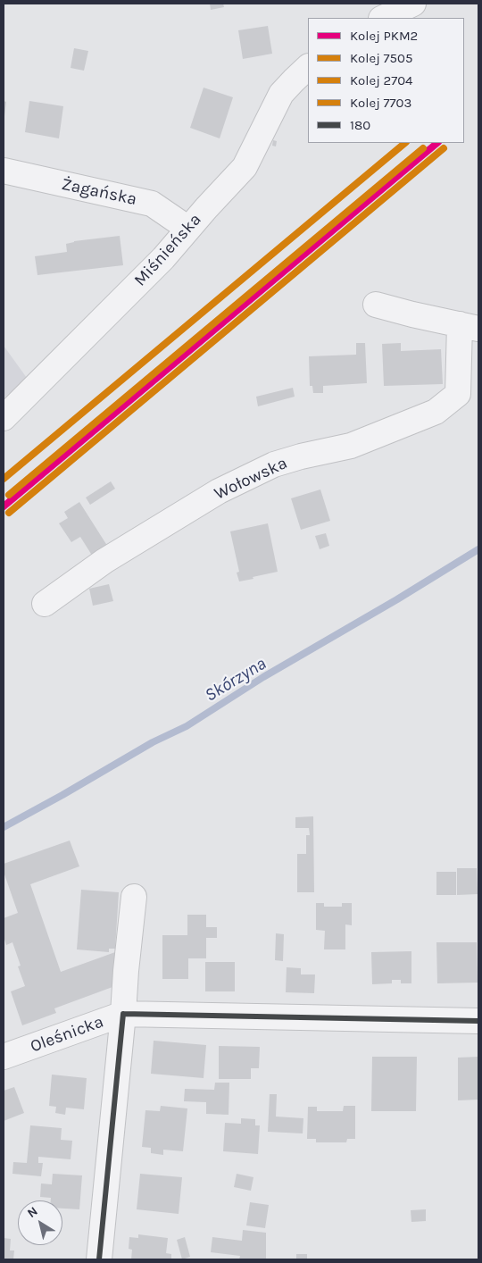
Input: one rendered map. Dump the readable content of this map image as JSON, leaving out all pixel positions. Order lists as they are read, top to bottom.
{
  "streets": {
    "street": [
      "Żagańska",
      "Miśnieńska",
      "Wołowska",
      "Oleśnicka"
    ]
  },
  "crossings": [
    ["Żagańska", "Miśnieńska"]
  ],
  "water": ["Skórzyna"],
  "lines": [
    "rail line PKM2",
    "rail line 7703",
    "rail line 7505",
    "rail line 2704",
    "transit line 180"
  ],
  "legend": [
    "Kolej PKM2",
    "Kolej 7505",
    "Kolej 2704",
    "Kolej 7703",
    "180"
  ],
  "north": "top left"
}
